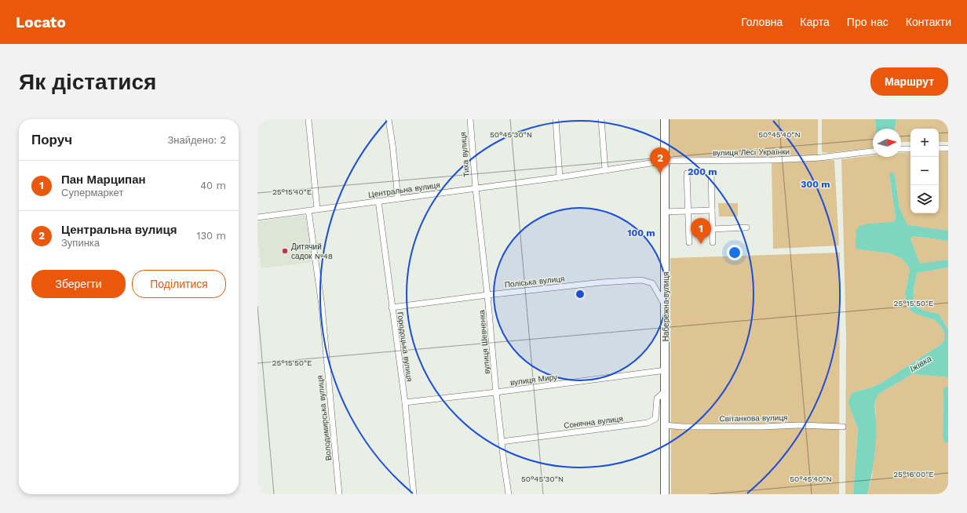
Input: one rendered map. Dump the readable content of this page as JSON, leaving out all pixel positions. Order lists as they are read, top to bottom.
{
  "streets": {
    "street": [
      "вулиця Лесі Українки",
      "Тиха вулиця",
      "Центральна вулиця",
      "Поліська вулиця",
      "Набережна вулиця",
      "вулиця Шевченка",
      "Городоцька вулиця",
      "вулиця Миру",
      "Володимирська вулиця",
      "Світанкова вулиця",
      "Сонячна вулиця"
    ]
  },
  "crossings": [
    ["вулиця Лесі Українки", "Центральна вулиця"],
    ["вулиця Лесі Українки", "Набережна вулиця"],
    ["Тиха вулиця", "Центральна вулиця"],
    ["Тиха вулиця", "вулиця Шевченка"],
    ["Центральна вулиця", "Набережна вулиця"],
    ["Центральна вулиця", "вулиця Шевченка"],
    ["Центральна вулиця", "Городоцька вулиця"],
    ["Центральна вулиця", "Володимирська вулиця"],
    ["Поліська вулиця", "Набережна вулиця"],
    ["Поліська вулиця", "вулиця Шевченка"],
    ["Поліська вулиця", "Городоцька вулиця"],
    ["Набережна вулиця", "вулиця Миру"],
    ["Набережна вулиця", "Світанкова вулиця"],
    ["Набережна вулиця", "Сонячна вулиця"],
    ["вулиця Шевченка", "вулиця Миру"],
    ["вулиця Шевченка", "Сонячна вулиця"],
    ["Городоцька вулиця", "вулиця Миру"]
  ],
  "water": ["Іжівка"],
  "places": ["Дитячий садок №48"],
  "north": "right",
  "page": {
    "header": "Locato",
    "nav": [
      "Головна",
      "Карта",
      "Про нас",
      "Контакти"
    ],
    "buttons": [
      "Маршрут",
      ["Зберегти", "Поділитися"]
    ],
    "title": "Як дістатися",
    "heading": ["Поруч", "Знайдено: 2"],
    "map_buttons": ["+", "−"],
    "pins": ["2", "1"],
    "list": [
      {
        "mark": "1",
        "name": "Пан Марципан",
        "note": "Супермаркет",
        "value": "40 m"
      },
      {
        "mark": "2",
        "name": "Центральна вулиця",
        "note": "Зупинка",
        "value": "130 m"
      }
    ]
  },
  "coordinates": [
    "50°45'30\"N",
    "50°45'40\"N",
    "25°15'40\"E",
    "25°15'50\"E",
    "25°16'00\"E"
  ],
  "rings": ["200 m", "300 m", "100 m"]
}
